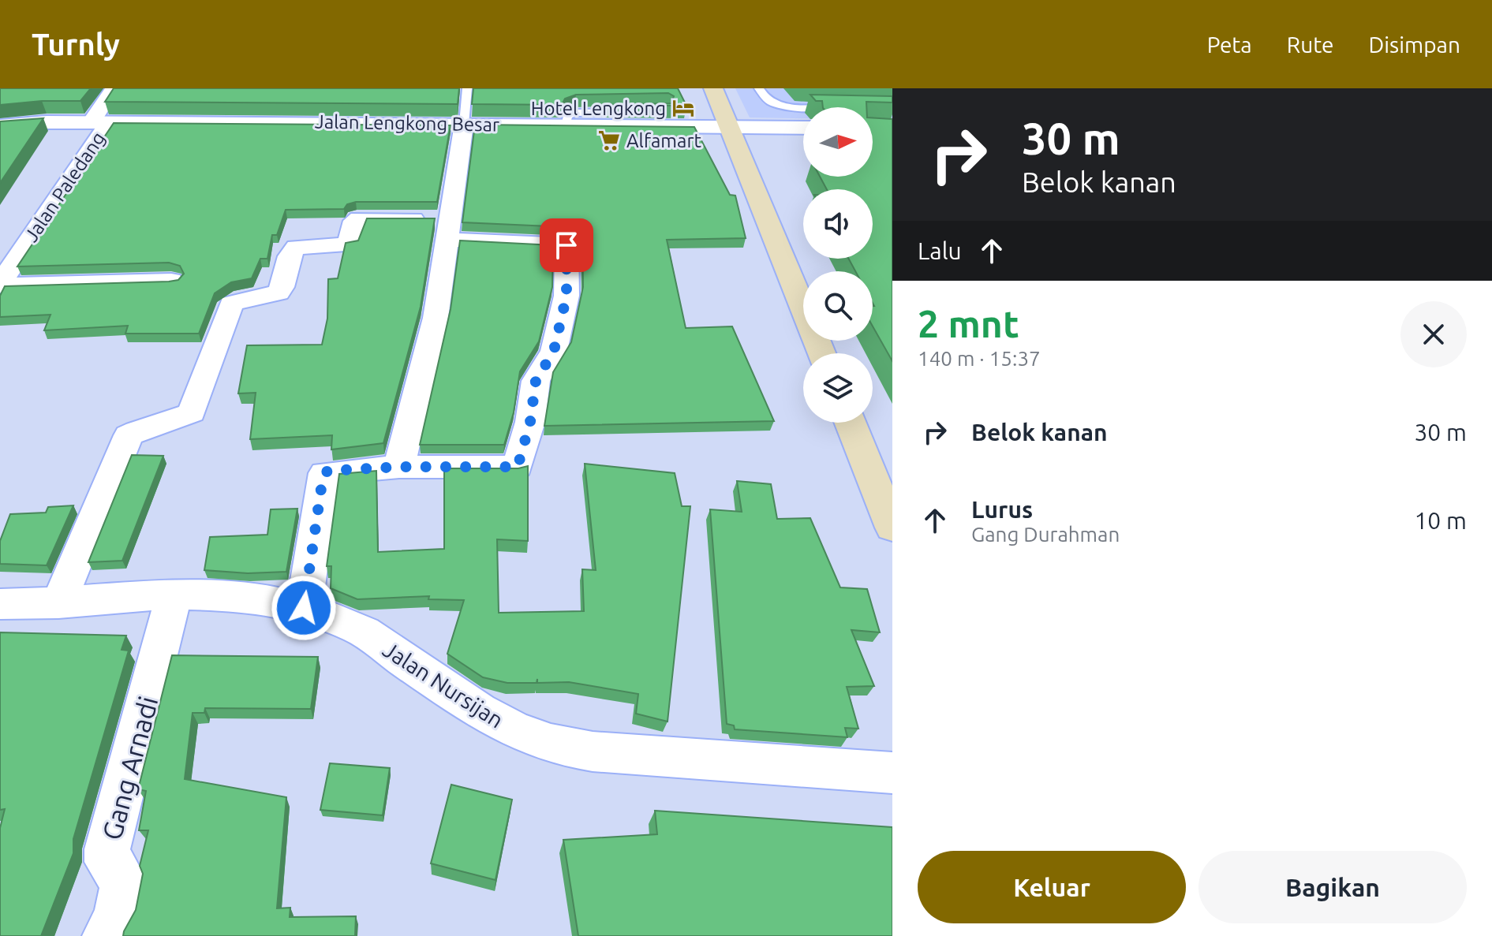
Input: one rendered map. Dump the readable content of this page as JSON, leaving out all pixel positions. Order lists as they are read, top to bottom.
{
  "streets": {
    "street": [
      "Jalan Lengkong Besar",
      "Jalan Paledang",
      "Jalan Nursijan",
      "Gang Arnadi"
    ]
  },
  "crossings": [
    ["Jalan Lengkong Besar", "Jalan Paledang"],
    ["Jalan Nursijan", "Gang Arnadi"]
  ],
  "places": {
    "hotel": ["Hotel Lengkong"],
    "supermarket": ["Alfamart"]
  },
  "north": "right",
  "page": {
    "header": "Turnly",
    "nav": ["Peta", "Rute", "Disimpan"],
    "turn": ["30 m", "Belok kanan"],
    "then": "Lalu",
    "heading": ["2 mnt", "140 m · 15:37"],
    "list": [
      {
        "name": "Belok kanan",
        "value": "30 m"
      },
      {
        "name": "Lurus",
        "note": "Gang Durahman",
        "value": "10 m"
      }
    ],
    "buttons": ["Keluar", "Bagikan"]
  }
}
